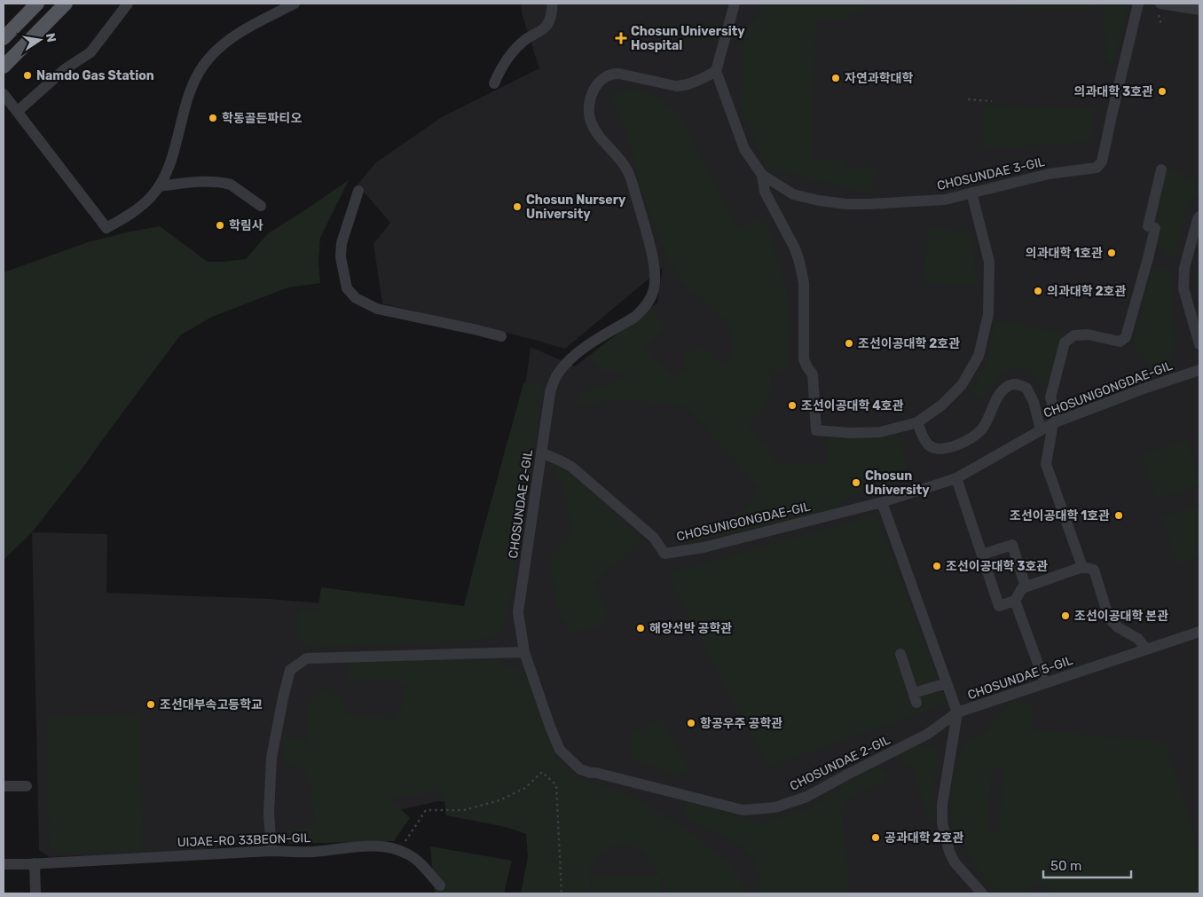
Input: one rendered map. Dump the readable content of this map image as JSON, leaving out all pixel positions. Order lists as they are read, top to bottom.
{
  "streets": {
    "street": [
      "CHOSUNDAE 3-GIL",
      "CHOSUNIGONGDAE-GIL",
      "CHOSUNDAE 2-GIL",
      "CHOSUNDAE 5-GIL",
      "UIJAE-RO 33BEON-GIL"
    ]
  },
  "crossings": [
    ["CHOSUNDAE 3-GIL", "CHOSUNDAE 2-GIL"],
    ["CHOSUNIGONGDAE-GIL", "CHOSUNDAE 2-GIL"],
    ["CHOSUNDAE 2-GIL", "CHOSUNDAE 5-GIL"]
  ],
  "places": {
    "health": ["Chosun University Hospital"],
    "other": [
      "Namdo Gas Station",
      "자연과학대학",
      "의과대학 3호관",
      "학동골든파티오",
      "Chosun Nursery University",
      "학림사",
      "의과대학 1호관",
      "의과대학 2호관",
      "조선이공대학 2호관",
      "조선이공대학 4호관",
      "Chosun University",
      "조선이공대학 1호관",
      "조선이공대학 3호관",
      "조선이공대학 본관",
      "해양선박 공학관",
      "조선대부속고등학교",
      "항공우주 공학관",
      "공과대학 2호관"
    ]
  },
  "scale_bar": "50 m",
  "north": "right"
}
